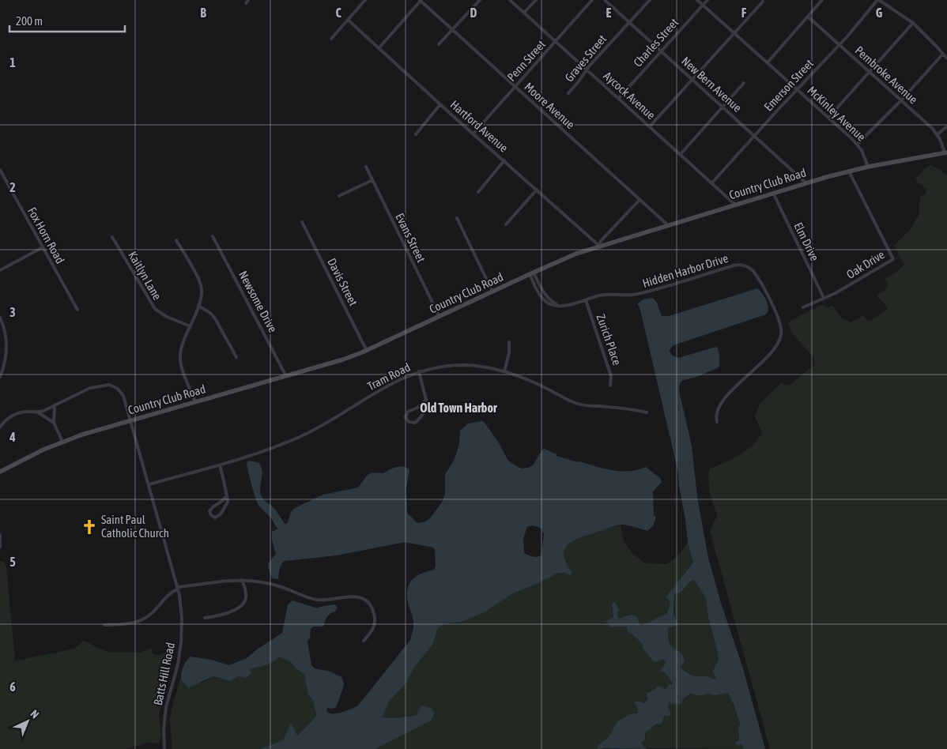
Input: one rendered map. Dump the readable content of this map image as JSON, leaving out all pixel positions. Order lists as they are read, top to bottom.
{
  "streets": {
    "street": [
      "Charles Street",
      "Graves Street",
      "Penn Street",
      "Pembroke Avenue",
      "New Bern Avenue",
      "Emerson Street",
      "Aycock Avenue",
      "Moore Avenue",
      "McKinley Avenue",
      "Hartford Avenue",
      "Country Club Road",
      "Fox Horn Road",
      "Evans Street",
      "Elm Drive",
      "Oak Drive",
      "Hidden Harbor Drive",
      "Kaitlyn Lane",
      "Davis Street",
      "Newsome Drive",
      "Zurich Place",
      "Tram Road",
      "Batts Hill Road"
    ]
  },
  "crossings": [
    ["Charles Street", "New Bern Avenue"],
    ["Charles Street", "Aycock Avenue"],
    ["Charles Street", "McKinley Avenue"],
    ["Graves Street", "New Bern Avenue"],
    ["Graves Street", "Aycock Avenue"],
    ["Penn Street", "Aycock Avenue"],
    ["Penn Street", "Moore Avenue"],
    ["Penn Street", "Hartford Avenue"],
    ["Pembroke Avenue", "Emerson Street"],
    ["Pembroke Avenue", "Country Club Road"],
    ["New Bern Avenue", "Emerson Street"],
    ["New Bern Avenue", "Country Club Road"],
    ["Emerson Street", "Aycock Avenue"],
    ["Emerson Street", "McKinley Avenue"],
    ["Aycock Avenue", "Country Club Road"],
    ["Moore Avenue", "Country Club Road"],
    ["McKinley Avenue", "Country Club Road"],
    ["Hartford Avenue", "Country Club Road"],
    ["Country Club Road", "Evans Street"],
    ["Country Club Road", "Elm Drive"],
    ["Country Club Road", "Oak Drive"],
    ["Country Club Road", "Hidden Harbor Drive"],
    ["Country Club Road", "Davis Street"],
    ["Country Club Road", "Newsome Drive"],
    ["Country Club Road", "Batts Hill Road"],
    ["Elm Drive", "Oak Drive"],
    ["Hidden Harbor Drive", "Zurich Place"],
    ["Tram Road", "Batts Hill Road"]
  ],
  "districts": ["Old Town Harbor"],
  "places": {
    "church": ["Saint Paul Catholic Church"]
  },
  "scale_bar": "200 m",
  "north": "top right",
  "grid": {
    "columns": [
      "B",
      "C",
      "D",
      "E",
      "F",
      "G"
    ],
    "rows": [
      "1",
      "2",
      "3",
      "4",
      "5",
      "6"
    ]
  }
}
